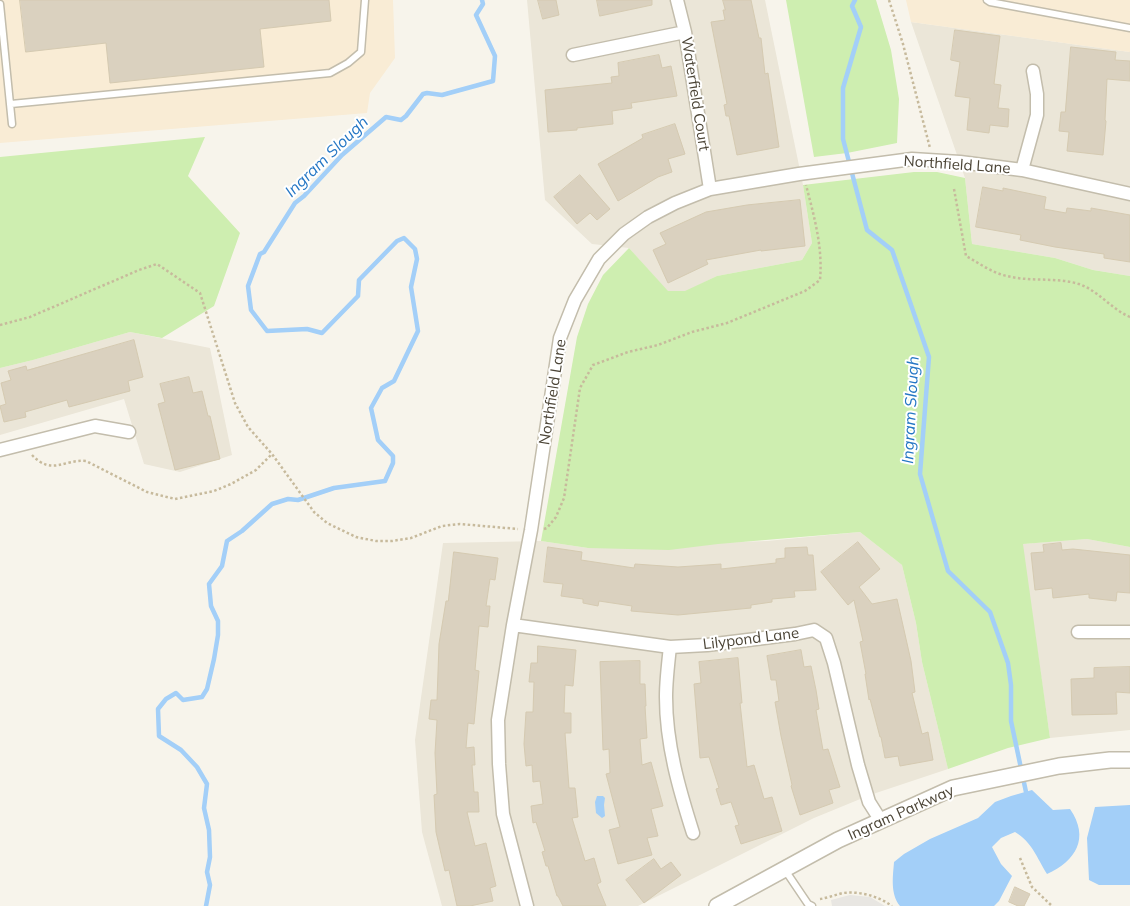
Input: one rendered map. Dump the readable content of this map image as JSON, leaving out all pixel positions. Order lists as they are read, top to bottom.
{
  "streets": {
    "street": [
      "Waterfield Court",
      "Northfield Lane",
      "Lilypond Lane",
      "Ingram Parkway"
    ]
  },
  "crossings": [
    ["Waterfield Court", "Northfield Lane"],
    ["Northfield Lane", "Lilypond Lane"],
    ["Lilypond Lane", "Ingram Parkway"]
  ],
  "water": ["Ingram Slough"]
}
